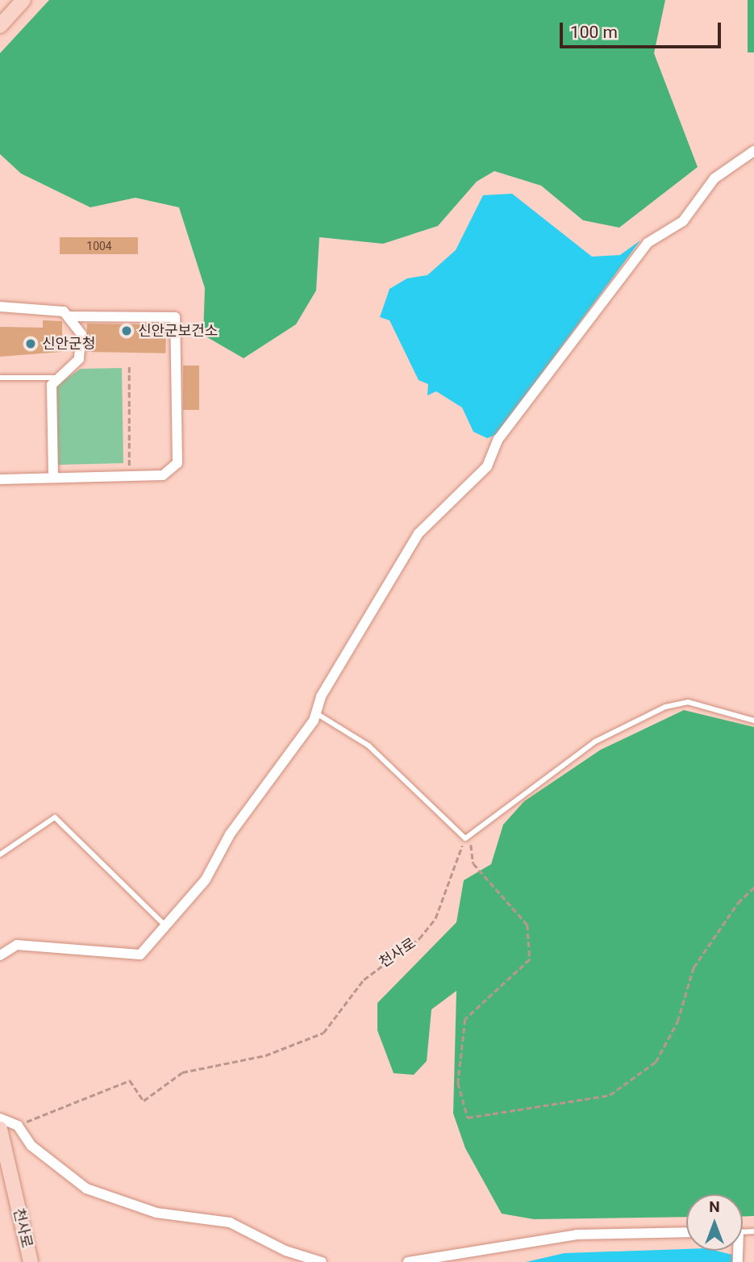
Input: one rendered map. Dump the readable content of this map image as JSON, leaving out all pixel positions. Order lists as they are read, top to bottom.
{
  "streets": {
    "main road": ["천사로"]
  },
  "places": ["신안군보건소", "신안군청"],
  "house_numbers": ["1004"],
  "scale_bar": "100 m",
  "north": "top"
}
